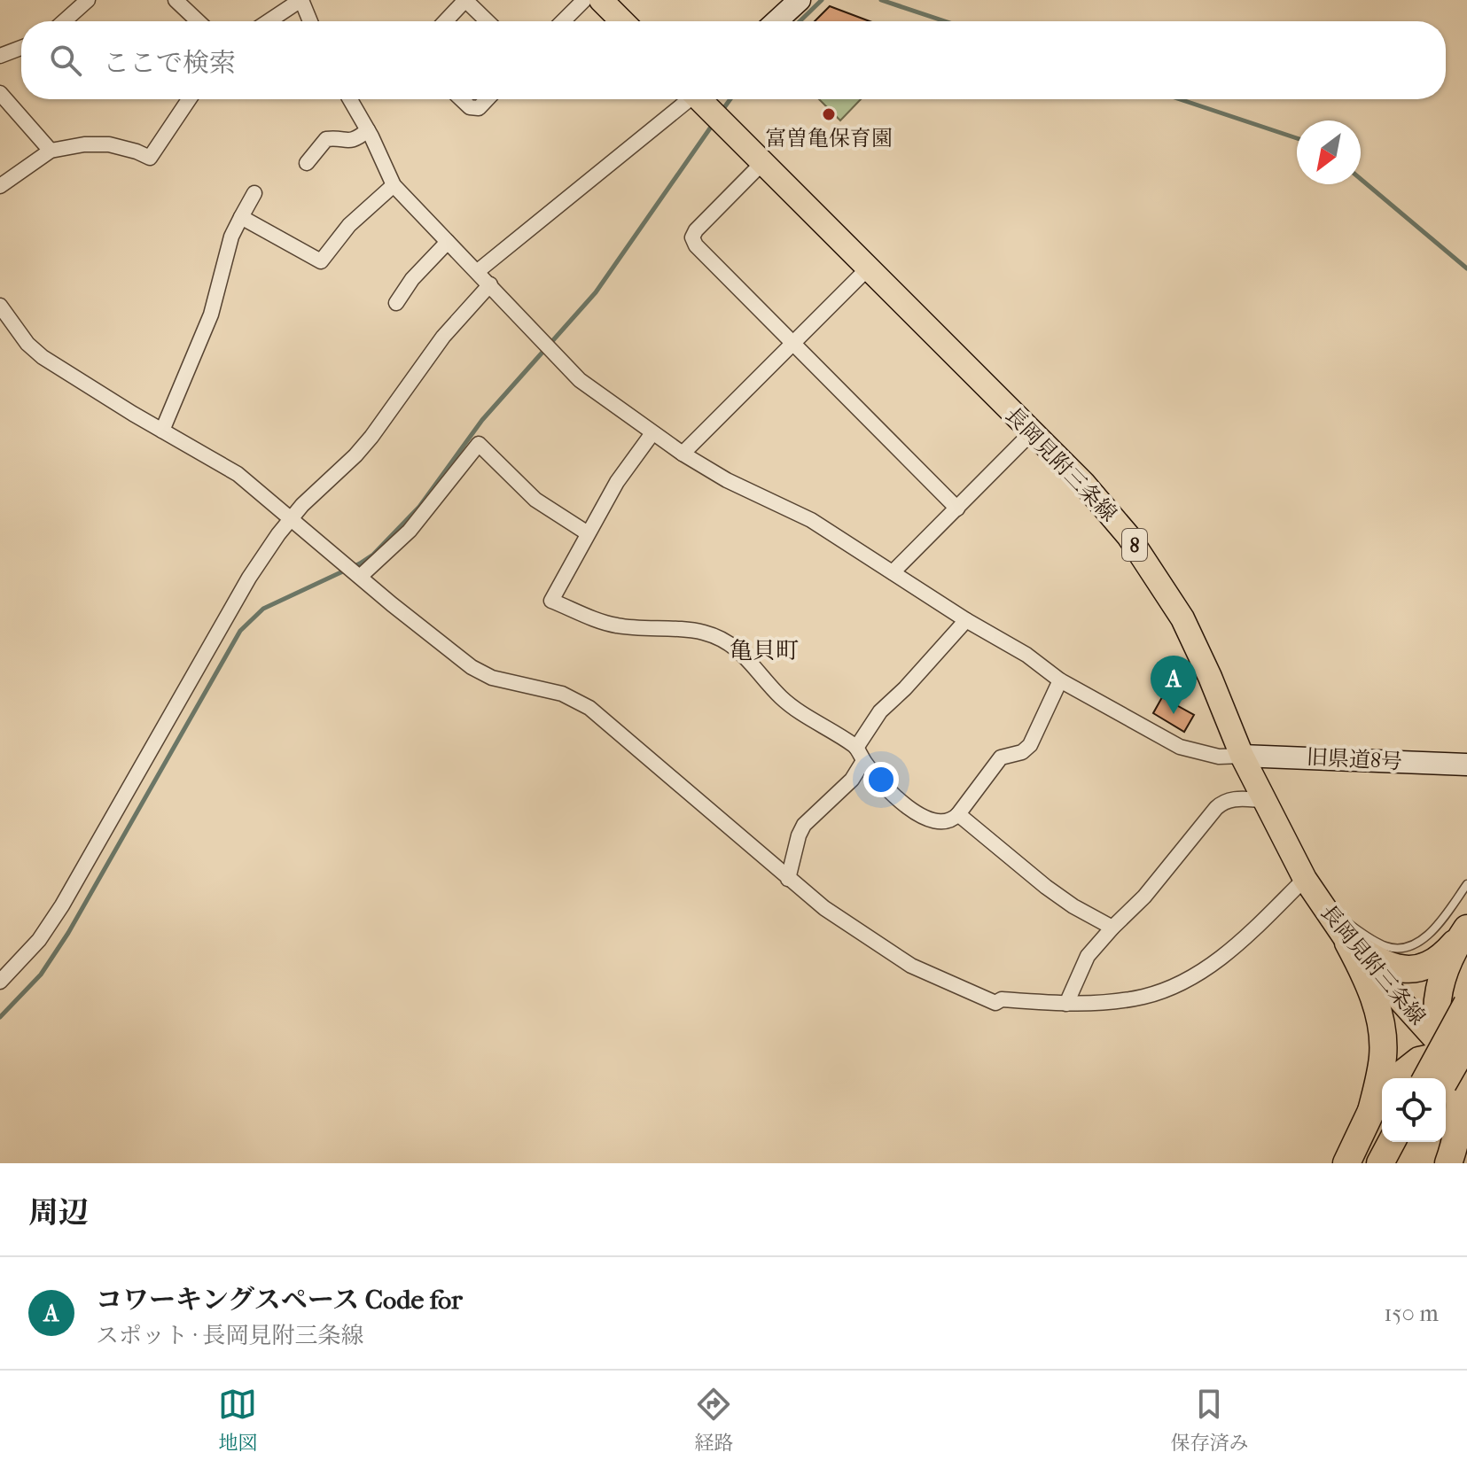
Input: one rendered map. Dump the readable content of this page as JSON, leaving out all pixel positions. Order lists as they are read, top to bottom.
{
  "streets": {
    "main road": ["長岡見附三条線", "8"],
    "street": ["旧県道8号"]
  },
  "crossings": [
    ["長岡見附三条線", "旧県道8号"]
  ],
  "districts": ["亀貝町"],
  "places": ["富曽亀保育園"],
  "north": "bottom left",
  "page": {
    "search": "ここで検索",
    "pins": "A",
    "heading": "周辺",
    "list": [
      {
        "mark": "A",
        "name": "コワーキングスペース Code for",
        "note": "スポット · 長岡見附三条線",
        "value": "150 m"
      }
    ],
    "nav": ["地図", "経路", "保存済み"]
  }
}
